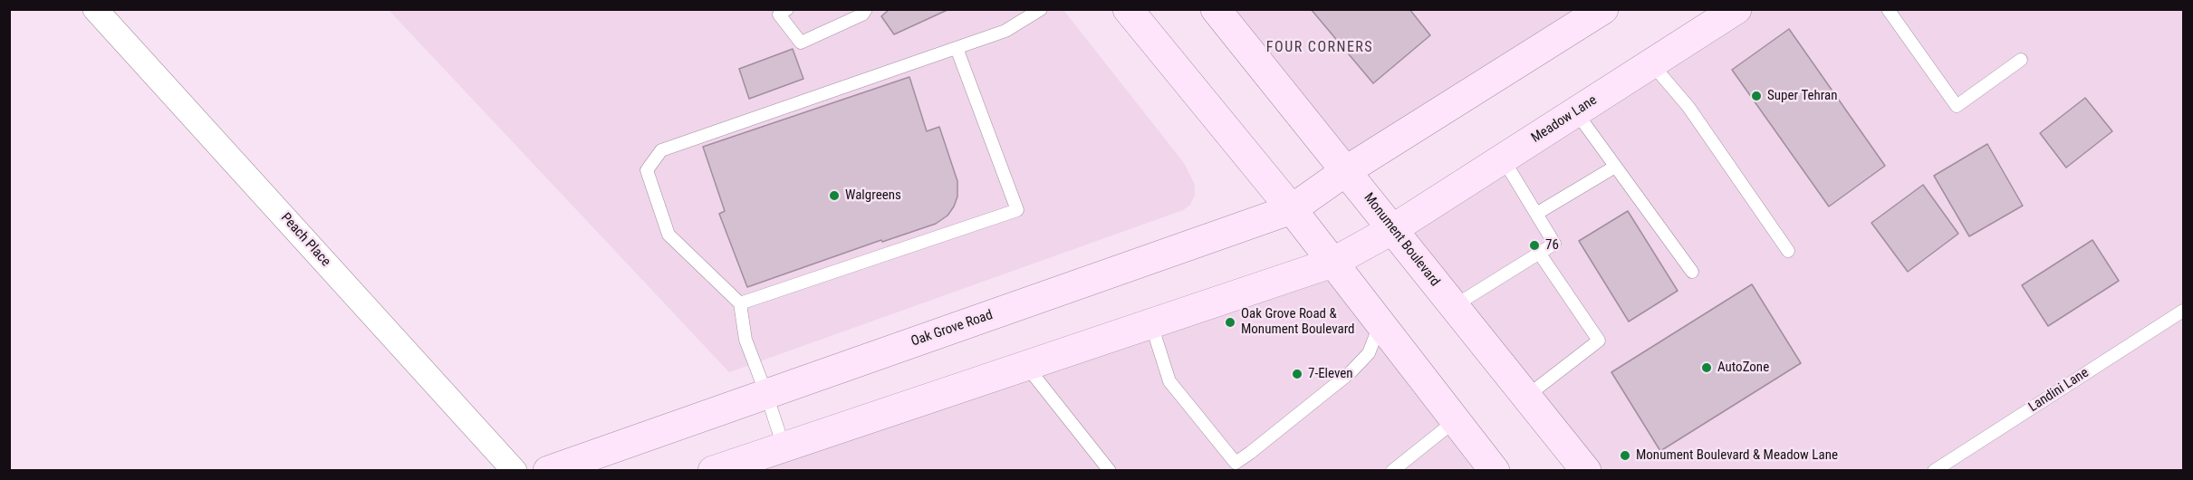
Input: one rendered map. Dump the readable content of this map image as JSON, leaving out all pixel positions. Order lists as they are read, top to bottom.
{
  "streets": {
    "main road": ["Meadow Lane", "Monument Boulevard", "Oak Grove Road"],
    "street": ["Peach Place"],
    "lane": ["Landini Lane"]
  },
  "crossings": [
    ["Meadow Lane", "Monument Boulevard"],
    ["Monument Boulevard", "Oak Grove Road"]
  ],
  "districts": ["FOUR CORNERS"],
  "places": [
    "Super Tehran",
    "Walgreens",
    "76",
    "Oak Grove Road & Monument Boulevard",
    "AutoZone",
    "7-Eleven",
    "Monument Boulevard & Meadow Lane"
  ]
}
